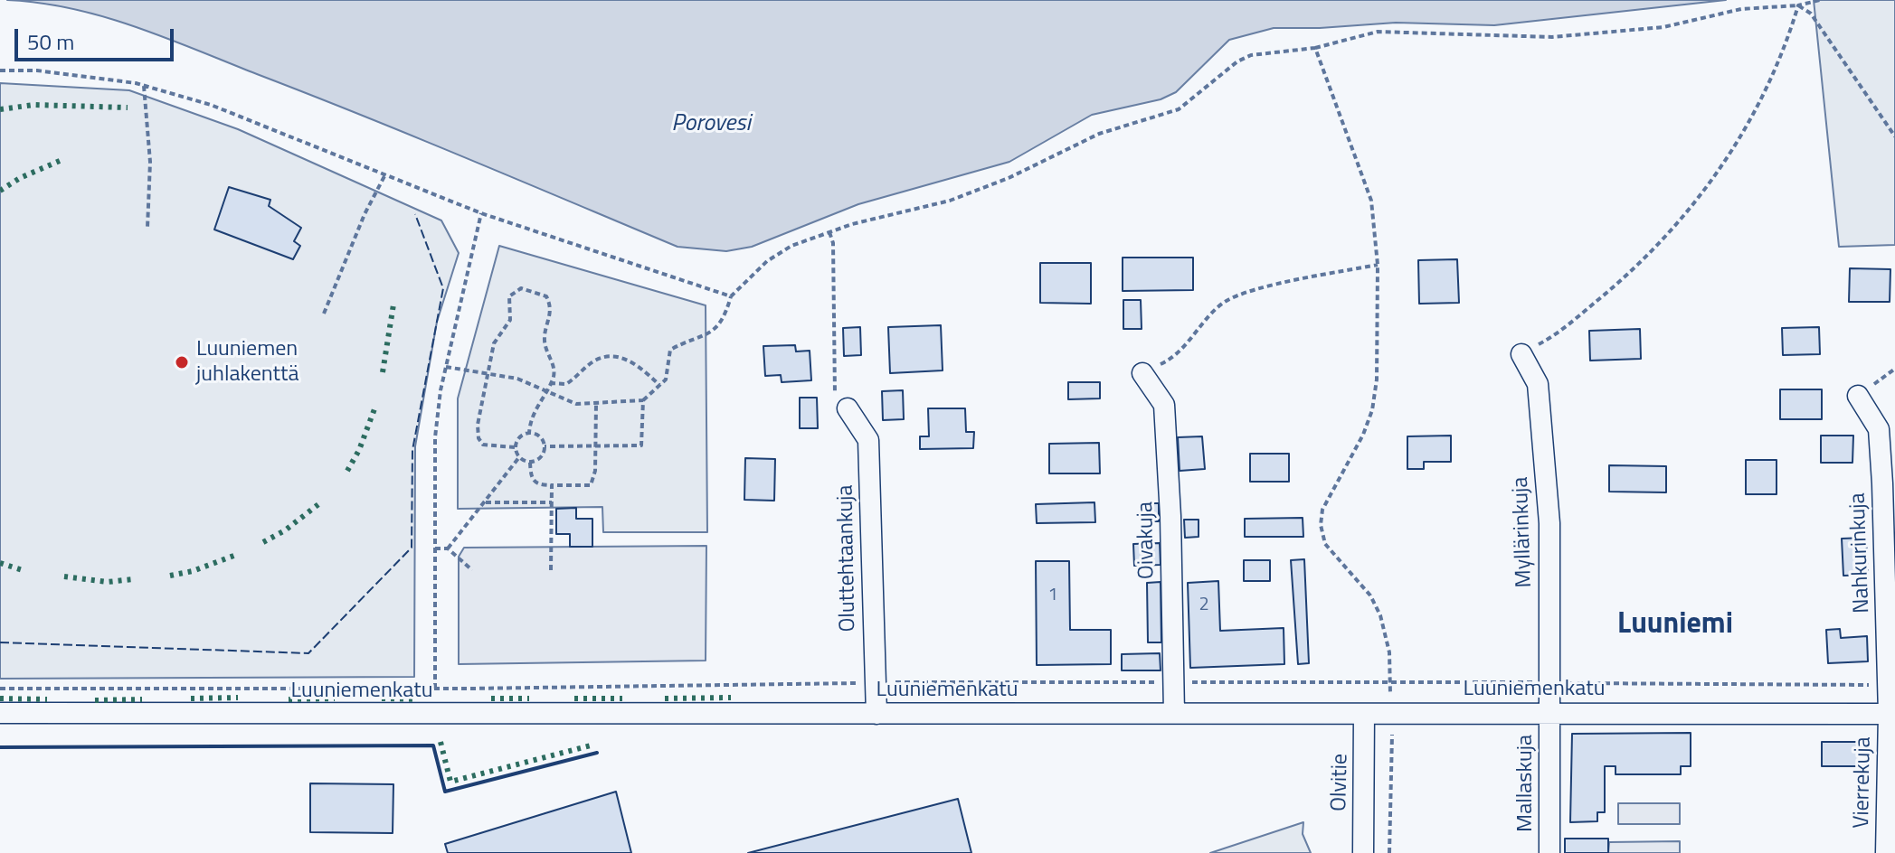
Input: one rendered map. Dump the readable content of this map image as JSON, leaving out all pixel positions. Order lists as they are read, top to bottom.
{
  "streets": {
    "street": [
      "Myllärinkuja",
      "Oivakuja",
      "Nahkurinkuja",
      "Oluttehtaankuja",
      "Luuniemenkatu",
      "Olvitie",
      "Vierrekuja",
      "Mallaskuja"
    ]
  },
  "crossings": [
    ["Myllärinkuja", "Luuniemenkatu"],
    ["Myllärinkuja", "Mallaskuja"],
    ["Oivakuja", "Luuniemenkatu"],
    ["Nahkurinkuja", "Luuniemenkatu"],
    ["Nahkurinkuja", "Vierrekuja"],
    ["Oluttehtaankuja", "Luuniemenkatu"],
    ["Luuniemenkatu", "Olvitie"],
    ["Luuniemenkatu", "Vierrekuja"],
    ["Luuniemenkatu", "Mallaskuja"]
  ],
  "districts": ["Luuniemi"],
  "water": ["Porovesi"],
  "places": ["Luuniemen juhlakenttä"],
  "house_numbers": ["1", "2"],
  "scale_bar": "50 m"
}
